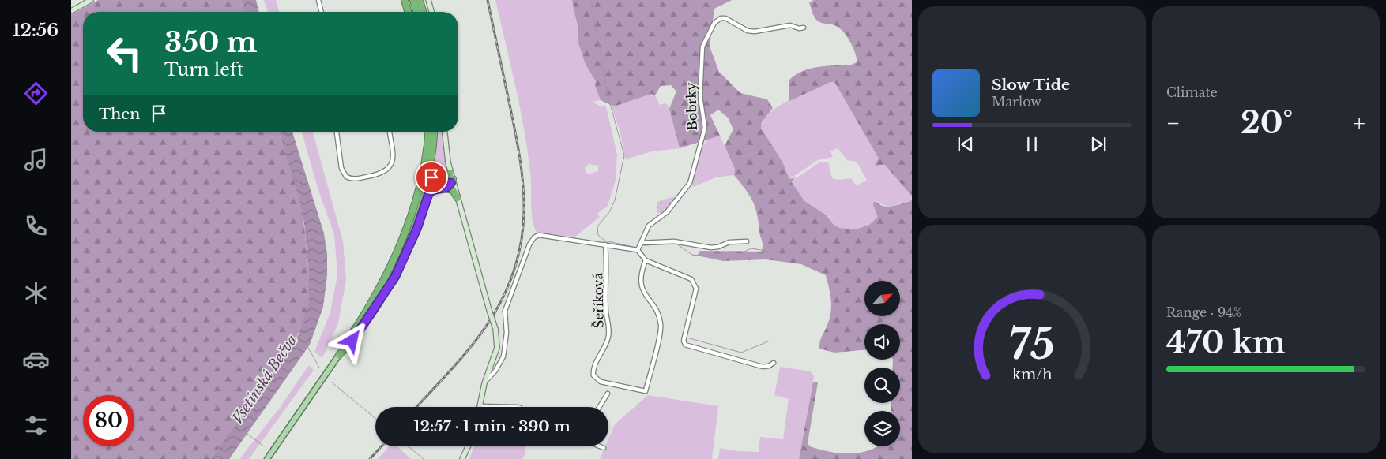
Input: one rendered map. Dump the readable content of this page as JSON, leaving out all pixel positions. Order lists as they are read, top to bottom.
{
  "streets": {
    "street": ["Bobrky", "Šeříková"]
  },
  "water": ["Vsetínská Bečva"],
  "north": "top right",
  "page": {
    "tabs": "12:56",
    "tile": [
      "Climate",
      ["Range · 94%", "470 km"]
    ],
    "turn": ["350 m", "Turn left"],
    "song": ["Slow Tide", "Marlow"],
    "then": "Then",
    "heat": ["−", "20°", "+"],
    "limit": "80",
    "trip": "12:57 · 1 min · 390 m",
    "gauge": ["75", "km/h"]
  }
}
